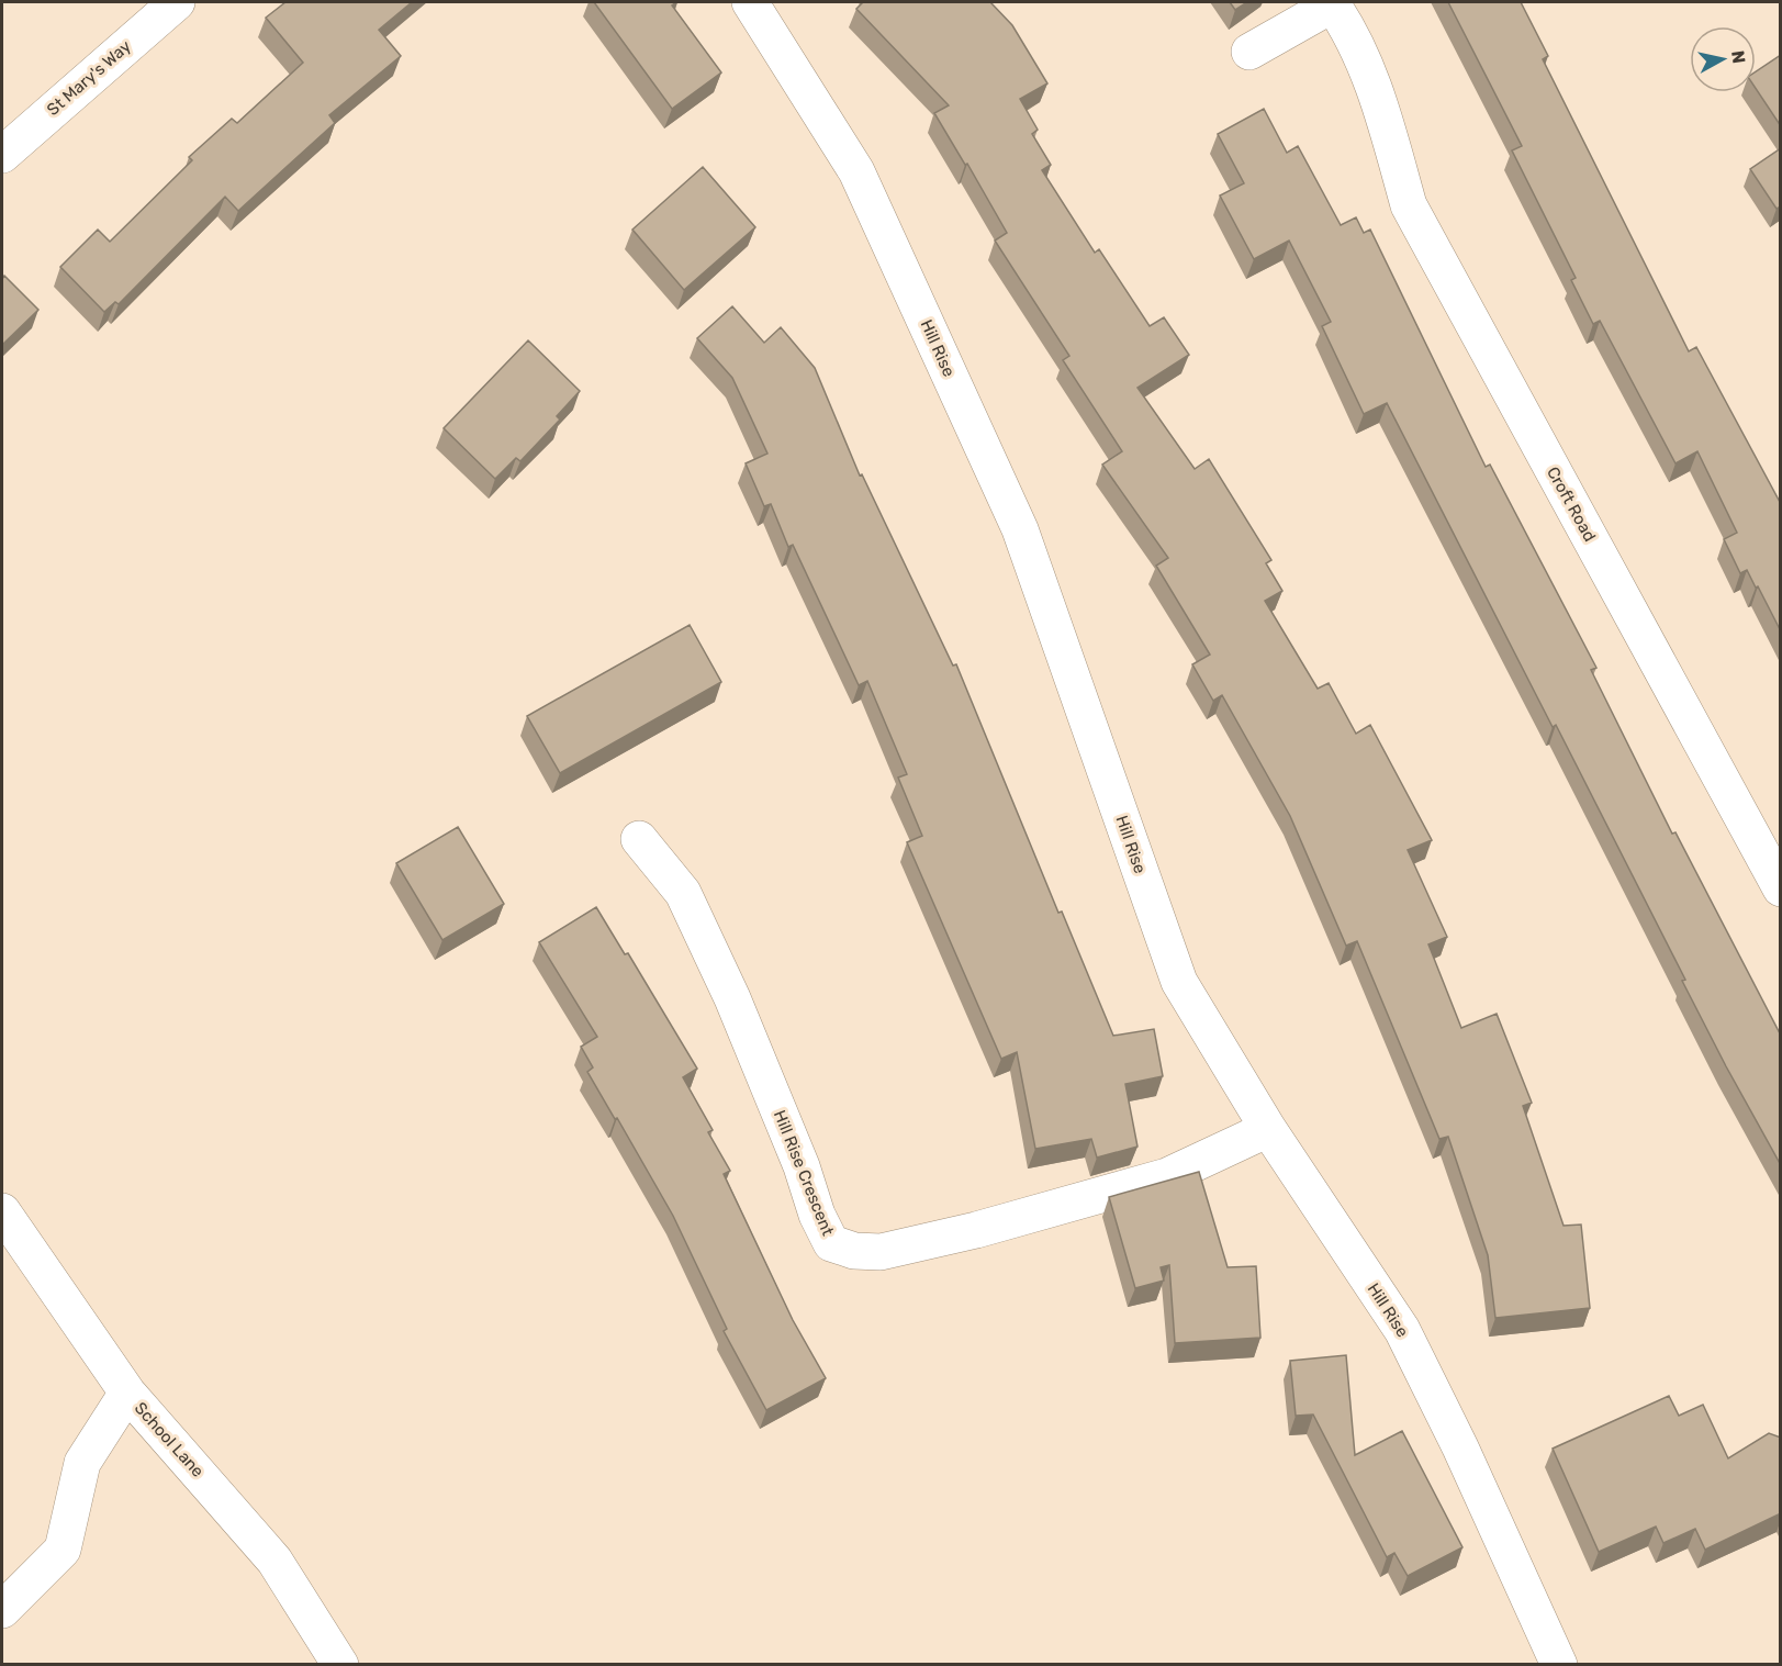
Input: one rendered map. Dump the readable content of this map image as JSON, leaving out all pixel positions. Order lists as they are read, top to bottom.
{
  "streets": {
    "street": [
      "St Mary's Way",
      "Hill Rise",
      "Croft Road",
      "Hill Rise Crescent",
      "School Lane"
    ]
  },
  "crossings": [
    ["Hill Rise", "Hill Rise Crescent"]
  ],
  "north": "right"
}
